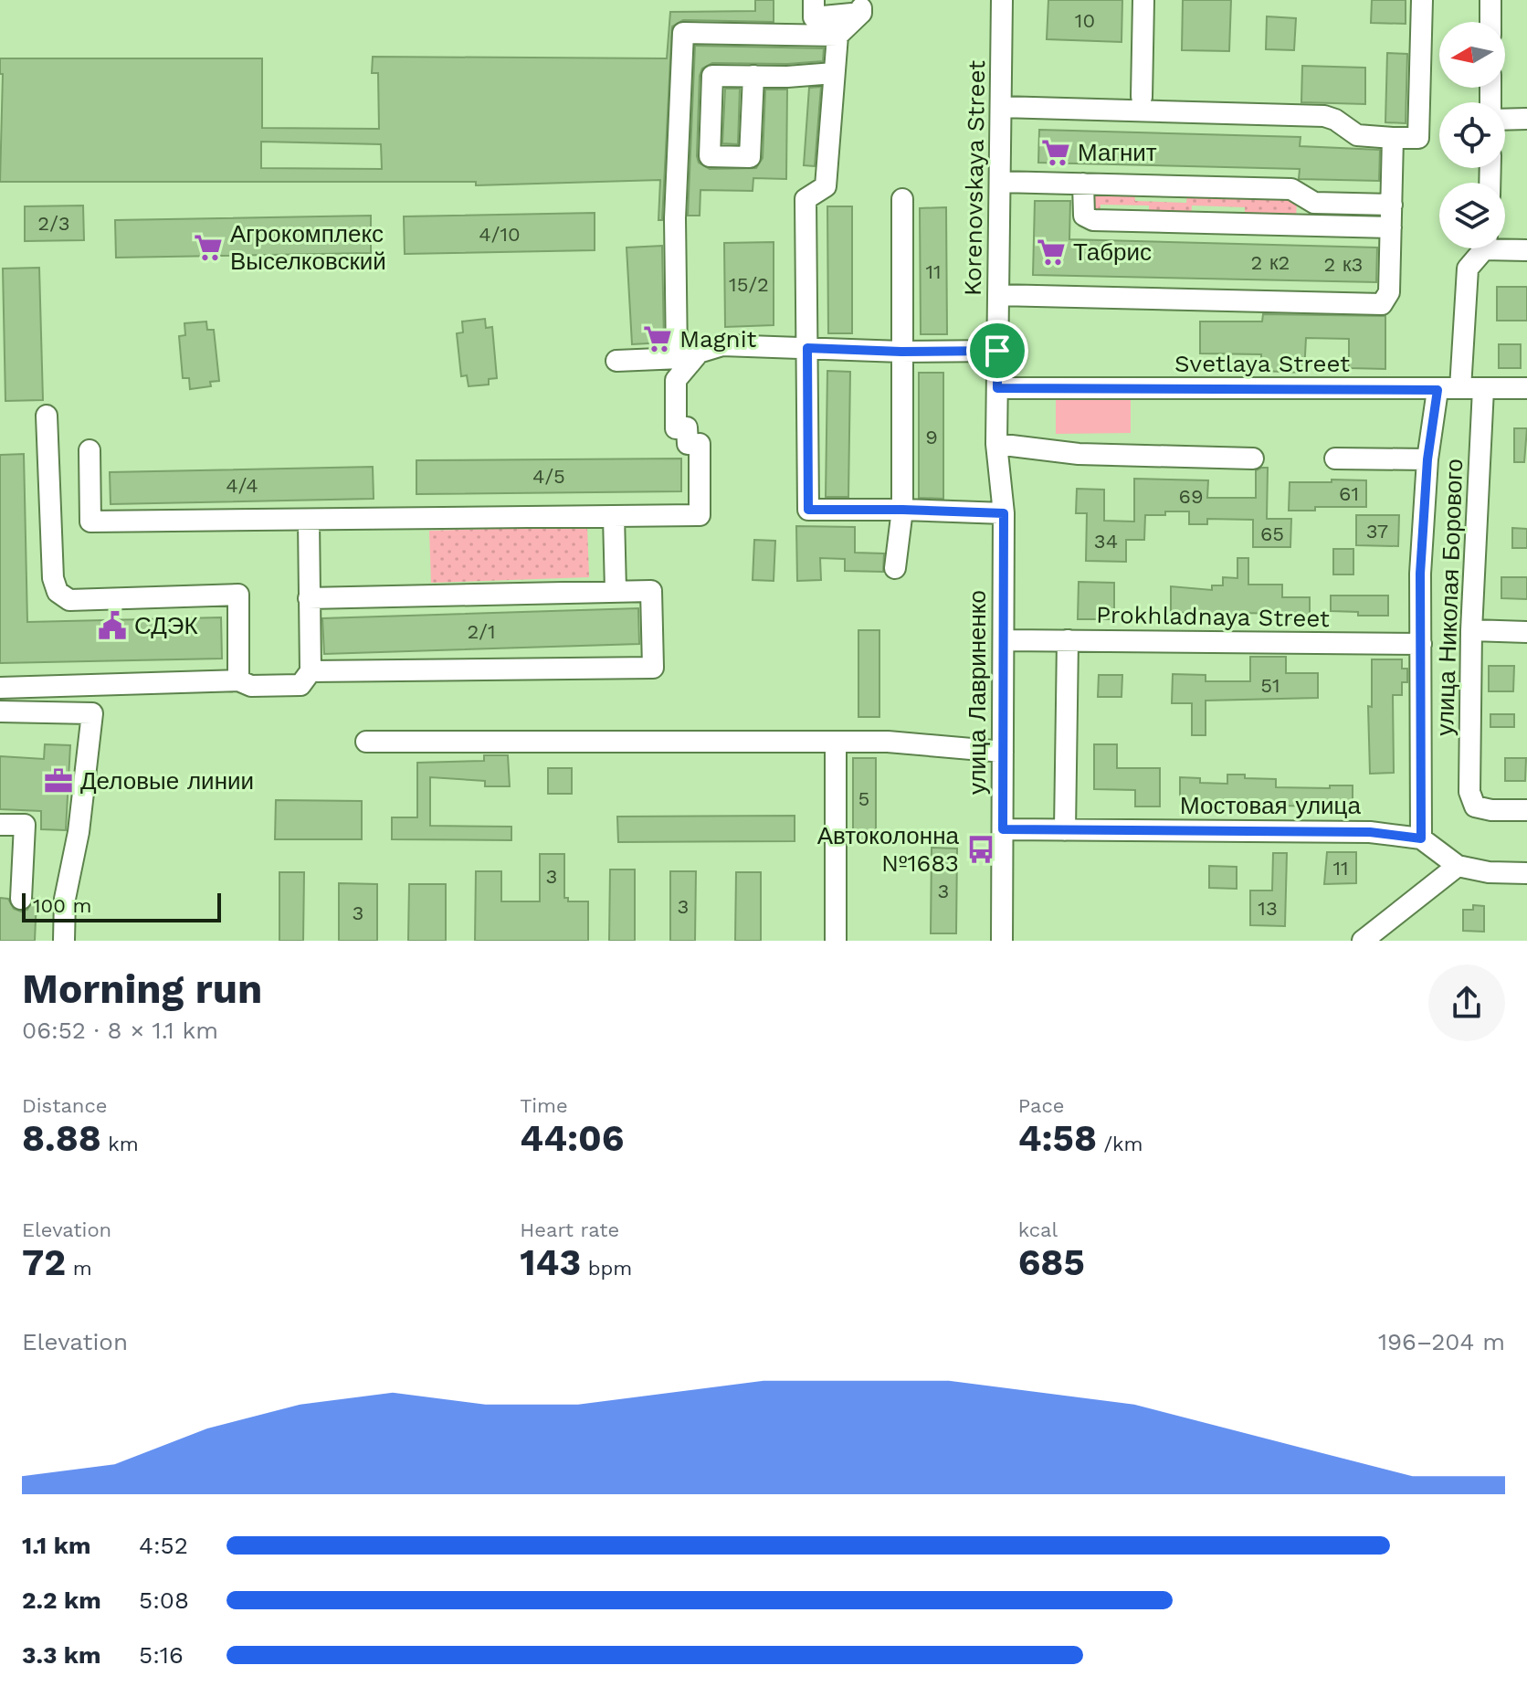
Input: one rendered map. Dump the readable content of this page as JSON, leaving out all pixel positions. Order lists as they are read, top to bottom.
{
  "streets": {
    "street": [
      "Korenovskaya Street",
      "Svetlaya Street",
      "улица Николая Борового",
      "Prokhladnaya Street",
      "улица Лавриненко",
      "Мостовая улица"
    ]
  },
  "crossings": [
    ["Korenovskaya Street", "Svetlaya Street"],
    ["Korenovskaya Street", "улица Лавриненко"],
    ["Svetlaya Street", "улица Николая Борового"],
    ["улица Николая Борового", "Prokhladnaya Street"],
    ["улица Николая Борового", "Мостовая улица"],
    ["Prokhladnaya Street", "улица Лавриненко"],
    ["улица Лавриненко", "Мостовая улица"]
  ],
  "places": {
    "supermarket": [
      "Магнит",
      "Агрокомплекс Выселковский",
      "Табрис",
      "Magnit"
    ],
    "public building": ["СДЭК"],
    "office": ["Деловые линии"],
    "bus stop": ["Автоколонна №1683"]
  },
  "house_numbers": [
    "10",
    "2/3",
    "4/10",
    "2 к2",
    "2 к3",
    "11",
    "15/2",
    "9",
    "4/5",
    "4/4",
    "61",
    "69",
    "37",
    "65",
    "34",
    "2/1",
    "51",
    "5",
    "11",
    "3",
    "3",
    "3",
    "13",
    "3"
  ],
  "scale_bar": "100 m",
  "north": "left",
  "page": {
    "scale": "100 m",
    "heading": ["Morning run", "06:52 · 8 × 1.1 km"],
    "stats": [
      ["Distance", "8.88 km"],
      ["Time", "44:06"],
      ["Pace", "4:58 /km"],
      ["Elevation", "72 m"],
      ["Heart rate", "143 bpm"],
      ["kcal", "685"]
    ],
    "chart": ["Elevation", "196–204 m"],
    "list": [
      {
        "name": "1.1 km",
        "note": "4:52"
      },
      {
        "name": "2.2 km",
        "note": "5:08"
      },
      {
        "name": "3.3 km",
        "note": "5:16"
      }
    ]
  }
}
